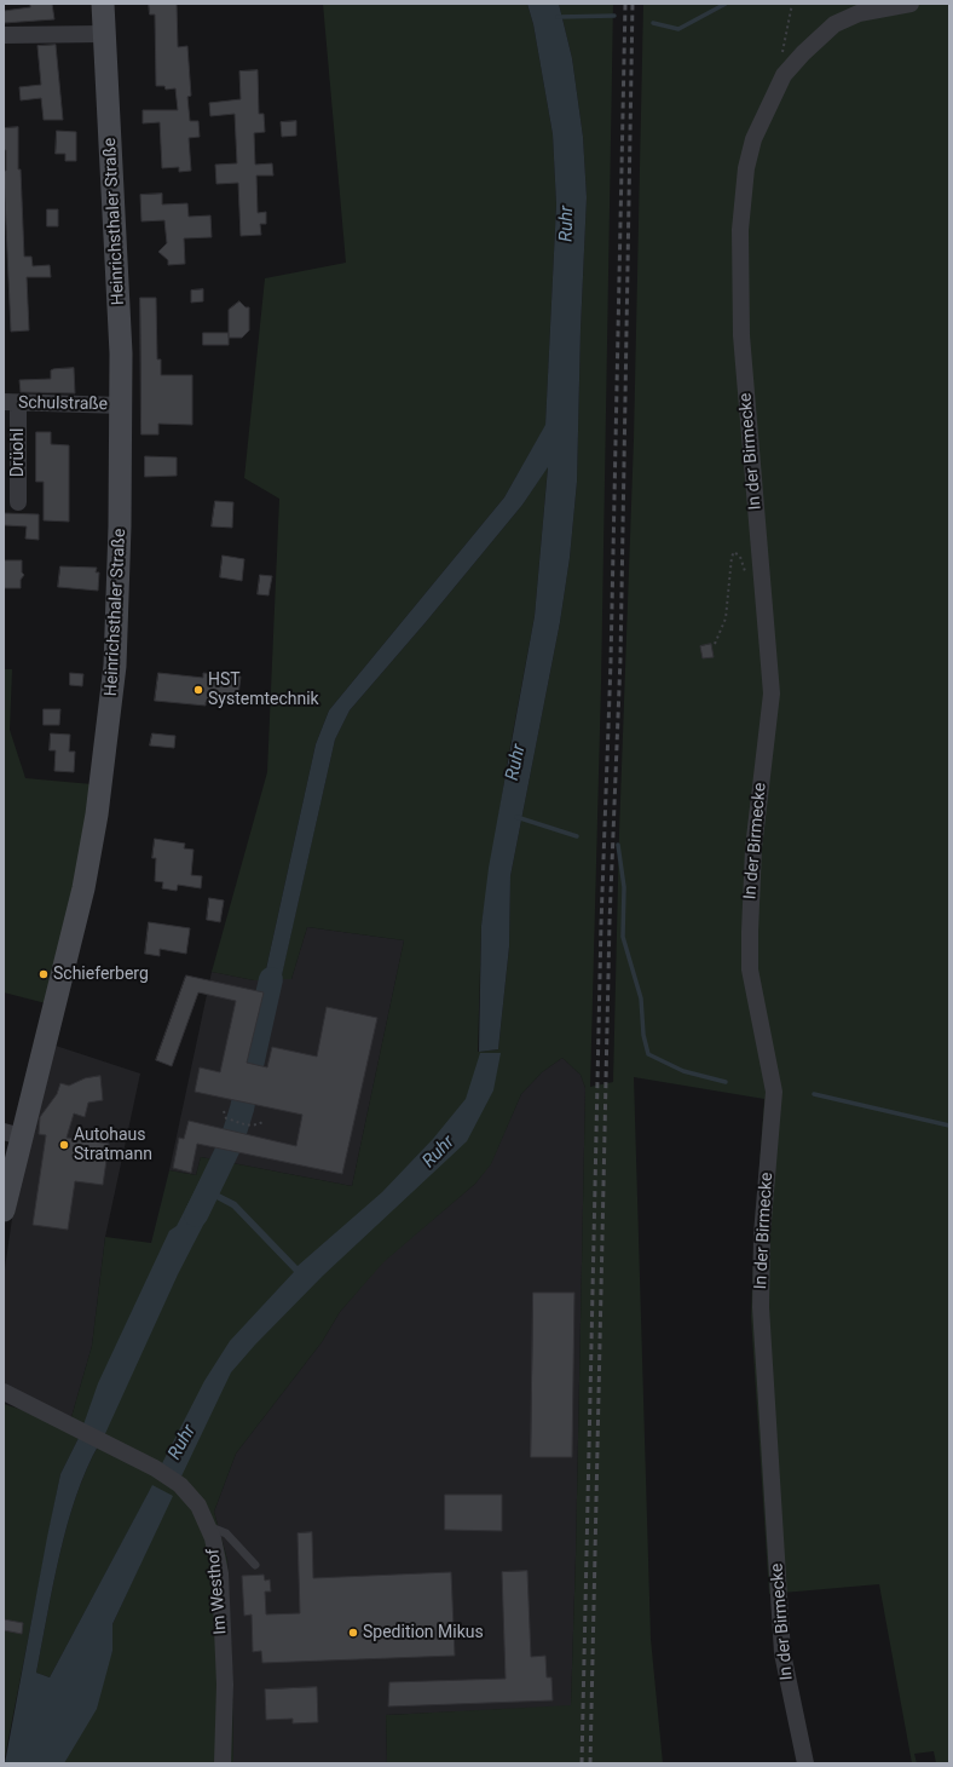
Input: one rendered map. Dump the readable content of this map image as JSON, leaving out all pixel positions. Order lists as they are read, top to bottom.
{
  "streets": {
    "main road": ["Heinrichsthaler Straße"],
    "street": [
      "Schulstraße",
      "In der Birmecke",
      "Drüohl",
      "Im Westhof"
    ]
  },
  "crossings": [
    ["Heinrichsthaler Straße", "Schulstraße"],
    ["Schulstraße", "Drüohl"]
  ],
  "water": ["Ruhr"],
  "places": [
    "HST Systemtechnik",
    "Schieferberg",
    "Autohaus Stratmann",
    "Spedition Mikus"
  ]
}
